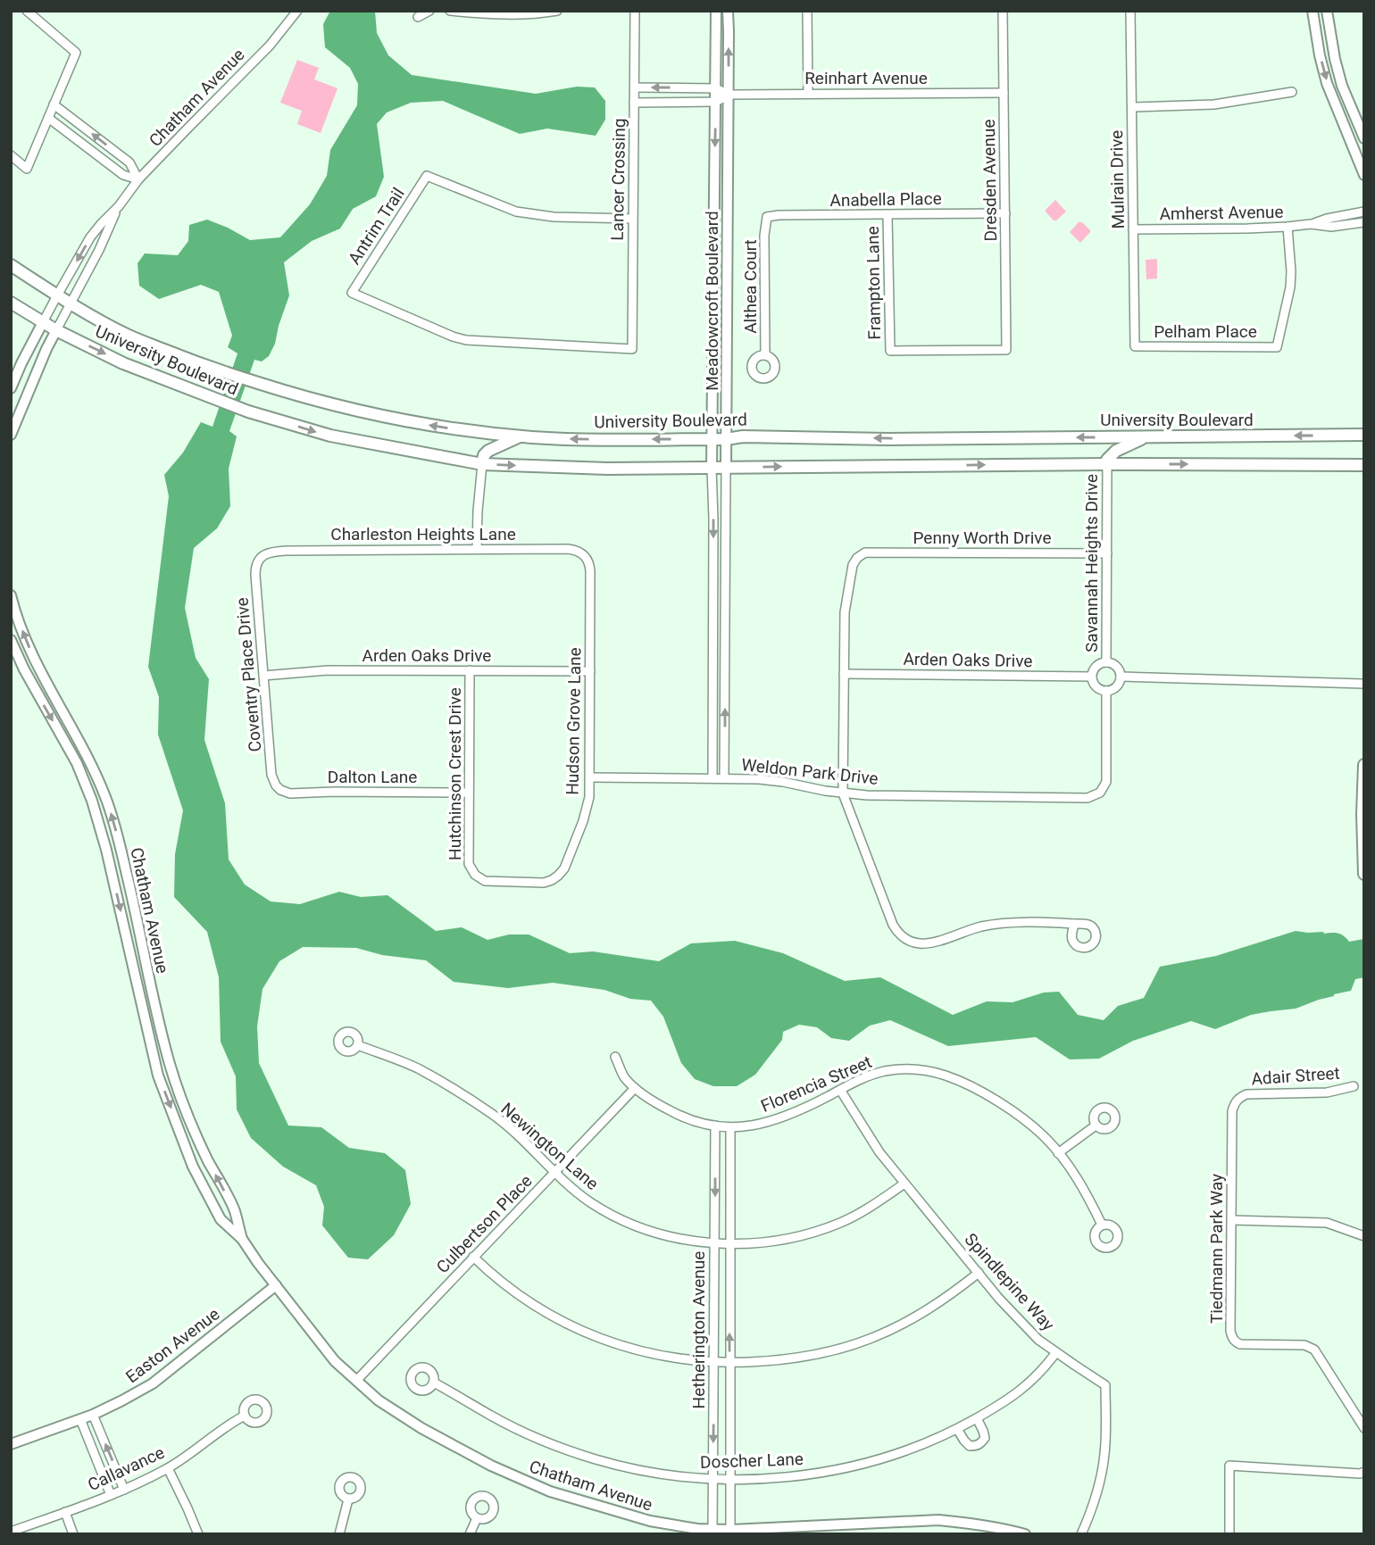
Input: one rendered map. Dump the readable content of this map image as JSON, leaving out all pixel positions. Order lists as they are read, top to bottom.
{
  "streets": {
    "main road": ["University Boulevard"],
    "street": [
      "Reinhart Avenue",
      "Chatham Avenue",
      "Lancer Crossing",
      "Mulrain Drive",
      "Dresden Avenue",
      "Anabella Place",
      "Amherst Avenue",
      "Antrim Trail",
      "Frampton Lane",
      "Althea Court",
      "Meadowcroft Boulevard",
      "Pelham Place",
      "Charleston Heights Lane",
      "Penny Worth Drive",
      "Savannah Heights Drive",
      "Arden Oaks Drive",
      "Coventry Place Drive",
      "Hudson Grove Lane",
      "Weldon Park Drive",
      "Hutchinson Crest Drive",
      "Dalton Lane",
      "Adair Street",
      "Florencia Street",
      "Newington Lane",
      "Culbertson Place",
      "Tiedmann Park Way",
      "Spindlepine Way",
      "Hetherington Avenue",
      "Easton Avenue",
      "Doscher Lane",
      "Callavance"
    ]
  },
  "crossings": [
    ["Reinhart Avenue", "Lancer Crossing"],
    ["Reinhart Avenue", "Dresden Avenue"],
    ["Reinhart Avenue", "Meadowcroft Boulevard"],
    ["Chatham Avenue", "University Boulevard"],
    ["Chatham Avenue", "Culbertson Place"],
    ["Chatham Avenue", "Hetherington Avenue"],
    ["Chatham Avenue", "Easton Avenue"],
    ["Lancer Crossing", "Antrim Trail"],
    ["Mulrain Drive", "Amherst Avenue"],
    ["Mulrain Drive", "Pelham Place"],
    ["Dresden Avenue", "Anabella Place"],
    ["Dresden Avenue", "Frampton Lane"],
    ["Anabella Place", "Frampton Lane"],
    ["Anabella Place", "Althea Court"],
    ["Amherst Avenue", "Pelham Place"],
    ["Meadowcroft Boulevard", "University Boulevard"],
    ["Meadowcroft Boulevard", "Weldon Park Drive"],
    ["University Boulevard", "Savannah Heights Drive"],
    ["Charleston Heights Lane", "Coventry Place Drive"],
    ["Charleston Heights Lane", "Hudson Grove Lane"],
    ["Penny Worth Drive", "Savannah Heights Drive"],
    ["Penny Worth Drive", "Arden Oaks Drive"],
    ["Savannah Heights Drive", "Arden Oaks Drive"],
    ["Savannah Heights Drive", "Weldon Park Drive"],
    ["Arden Oaks Drive", "Coventry Place Drive"],
    ["Arden Oaks Drive", "Hudson Grove Lane"],
    ["Arden Oaks Drive", "Weldon Park Drive"],
    ["Arden Oaks Drive", "Hutchinson Crest Drive"],
    ["Coventry Place Drive", "Dalton Lane"],
    ["Hudson Grove Lane", "Weldon Park Drive"],
    ["Hudson Grove Lane", "Hutchinson Crest Drive"],
    ["Hutchinson Crest Drive", "Dalton Lane"],
    ["Adair Street", "Tiedmann Park Way"],
    ["Florencia Street", "Culbertson Place"],
    ["Florencia Street", "Spindlepine Way"],
    ["Florencia Street", "Hetherington Avenue"],
    ["Newington Lane", "Culbertson Place"],
    ["Newington Lane", "Spindlepine Way"],
    ["Newington Lane", "Hetherington Avenue"],
    ["Spindlepine Way", "Doscher Lane"],
    ["Hetherington Avenue", "Doscher Lane"]
  ]
}
